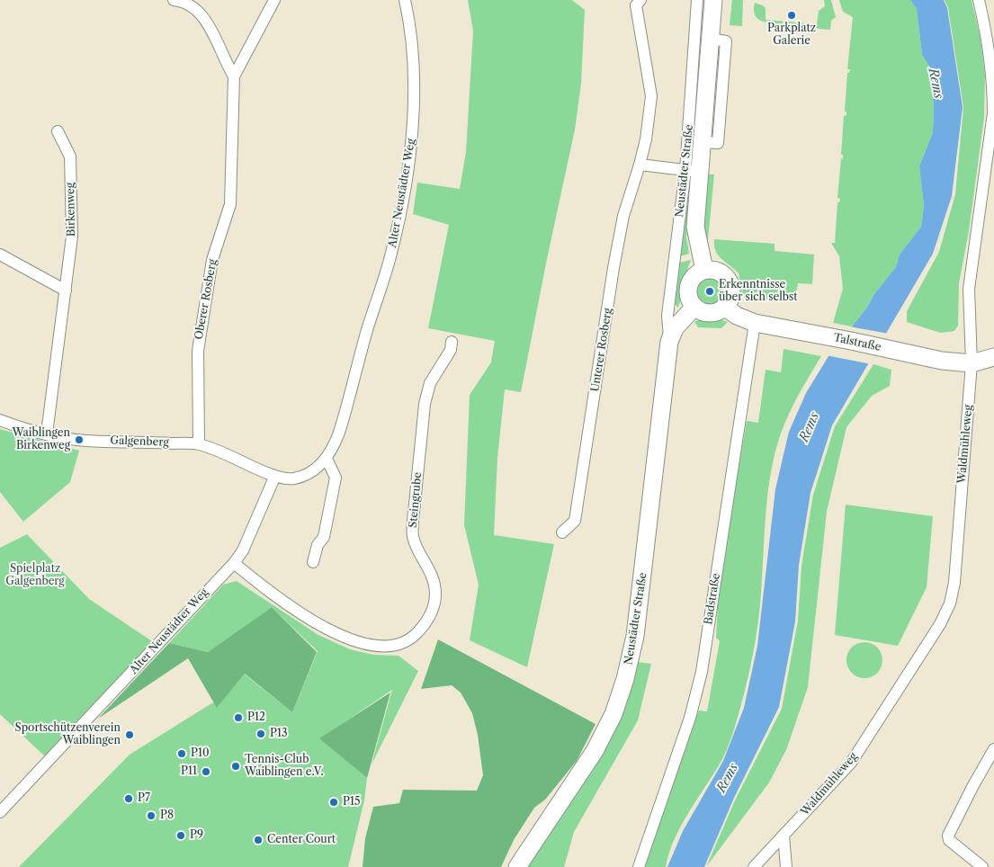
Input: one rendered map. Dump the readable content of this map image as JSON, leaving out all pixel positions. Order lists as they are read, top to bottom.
{
  "streets": {
    "street": [
      "Neustädter Straße",
      "Alter Neustädter Weg",
      "Birkenweg",
      "Oberer Rosberg",
      "Talstraße",
      "Unterer Rosberg",
      "Galgenberg",
      "Waldmühleweg",
      "Steingrube",
      "Badstraße"
    ]
  },
  "crossings": [
    ["Neustädter Straße", "Talstraße"],
    ["Alter Neustädter Weg", "Galgenberg"],
    ["Alter Neustädter Weg", "Steingrube"],
    ["Birkenweg", "Galgenberg"],
    ["Oberer Rosberg", "Galgenberg"],
    ["Talstraße", "Waldmühleweg"],
    ["Talstraße", "Badstraße"]
  ],
  "water": ["Rems"],
  "parks": ["Spielplatz Galgenberg"],
  "places": [
    "Parkplatz Galerie",
    "Erkenntnisse über sich selbst",
    "Waiblingen Birkenweg",
    "P12",
    "P13",
    "Sportschützenverein Waiblingen",
    "P10",
    "Tennis-Club Waiblingen e.V.",
    "P11",
    "P7",
    "P15",
    "P8",
    "P9",
    "Center Court"
  ]
}
